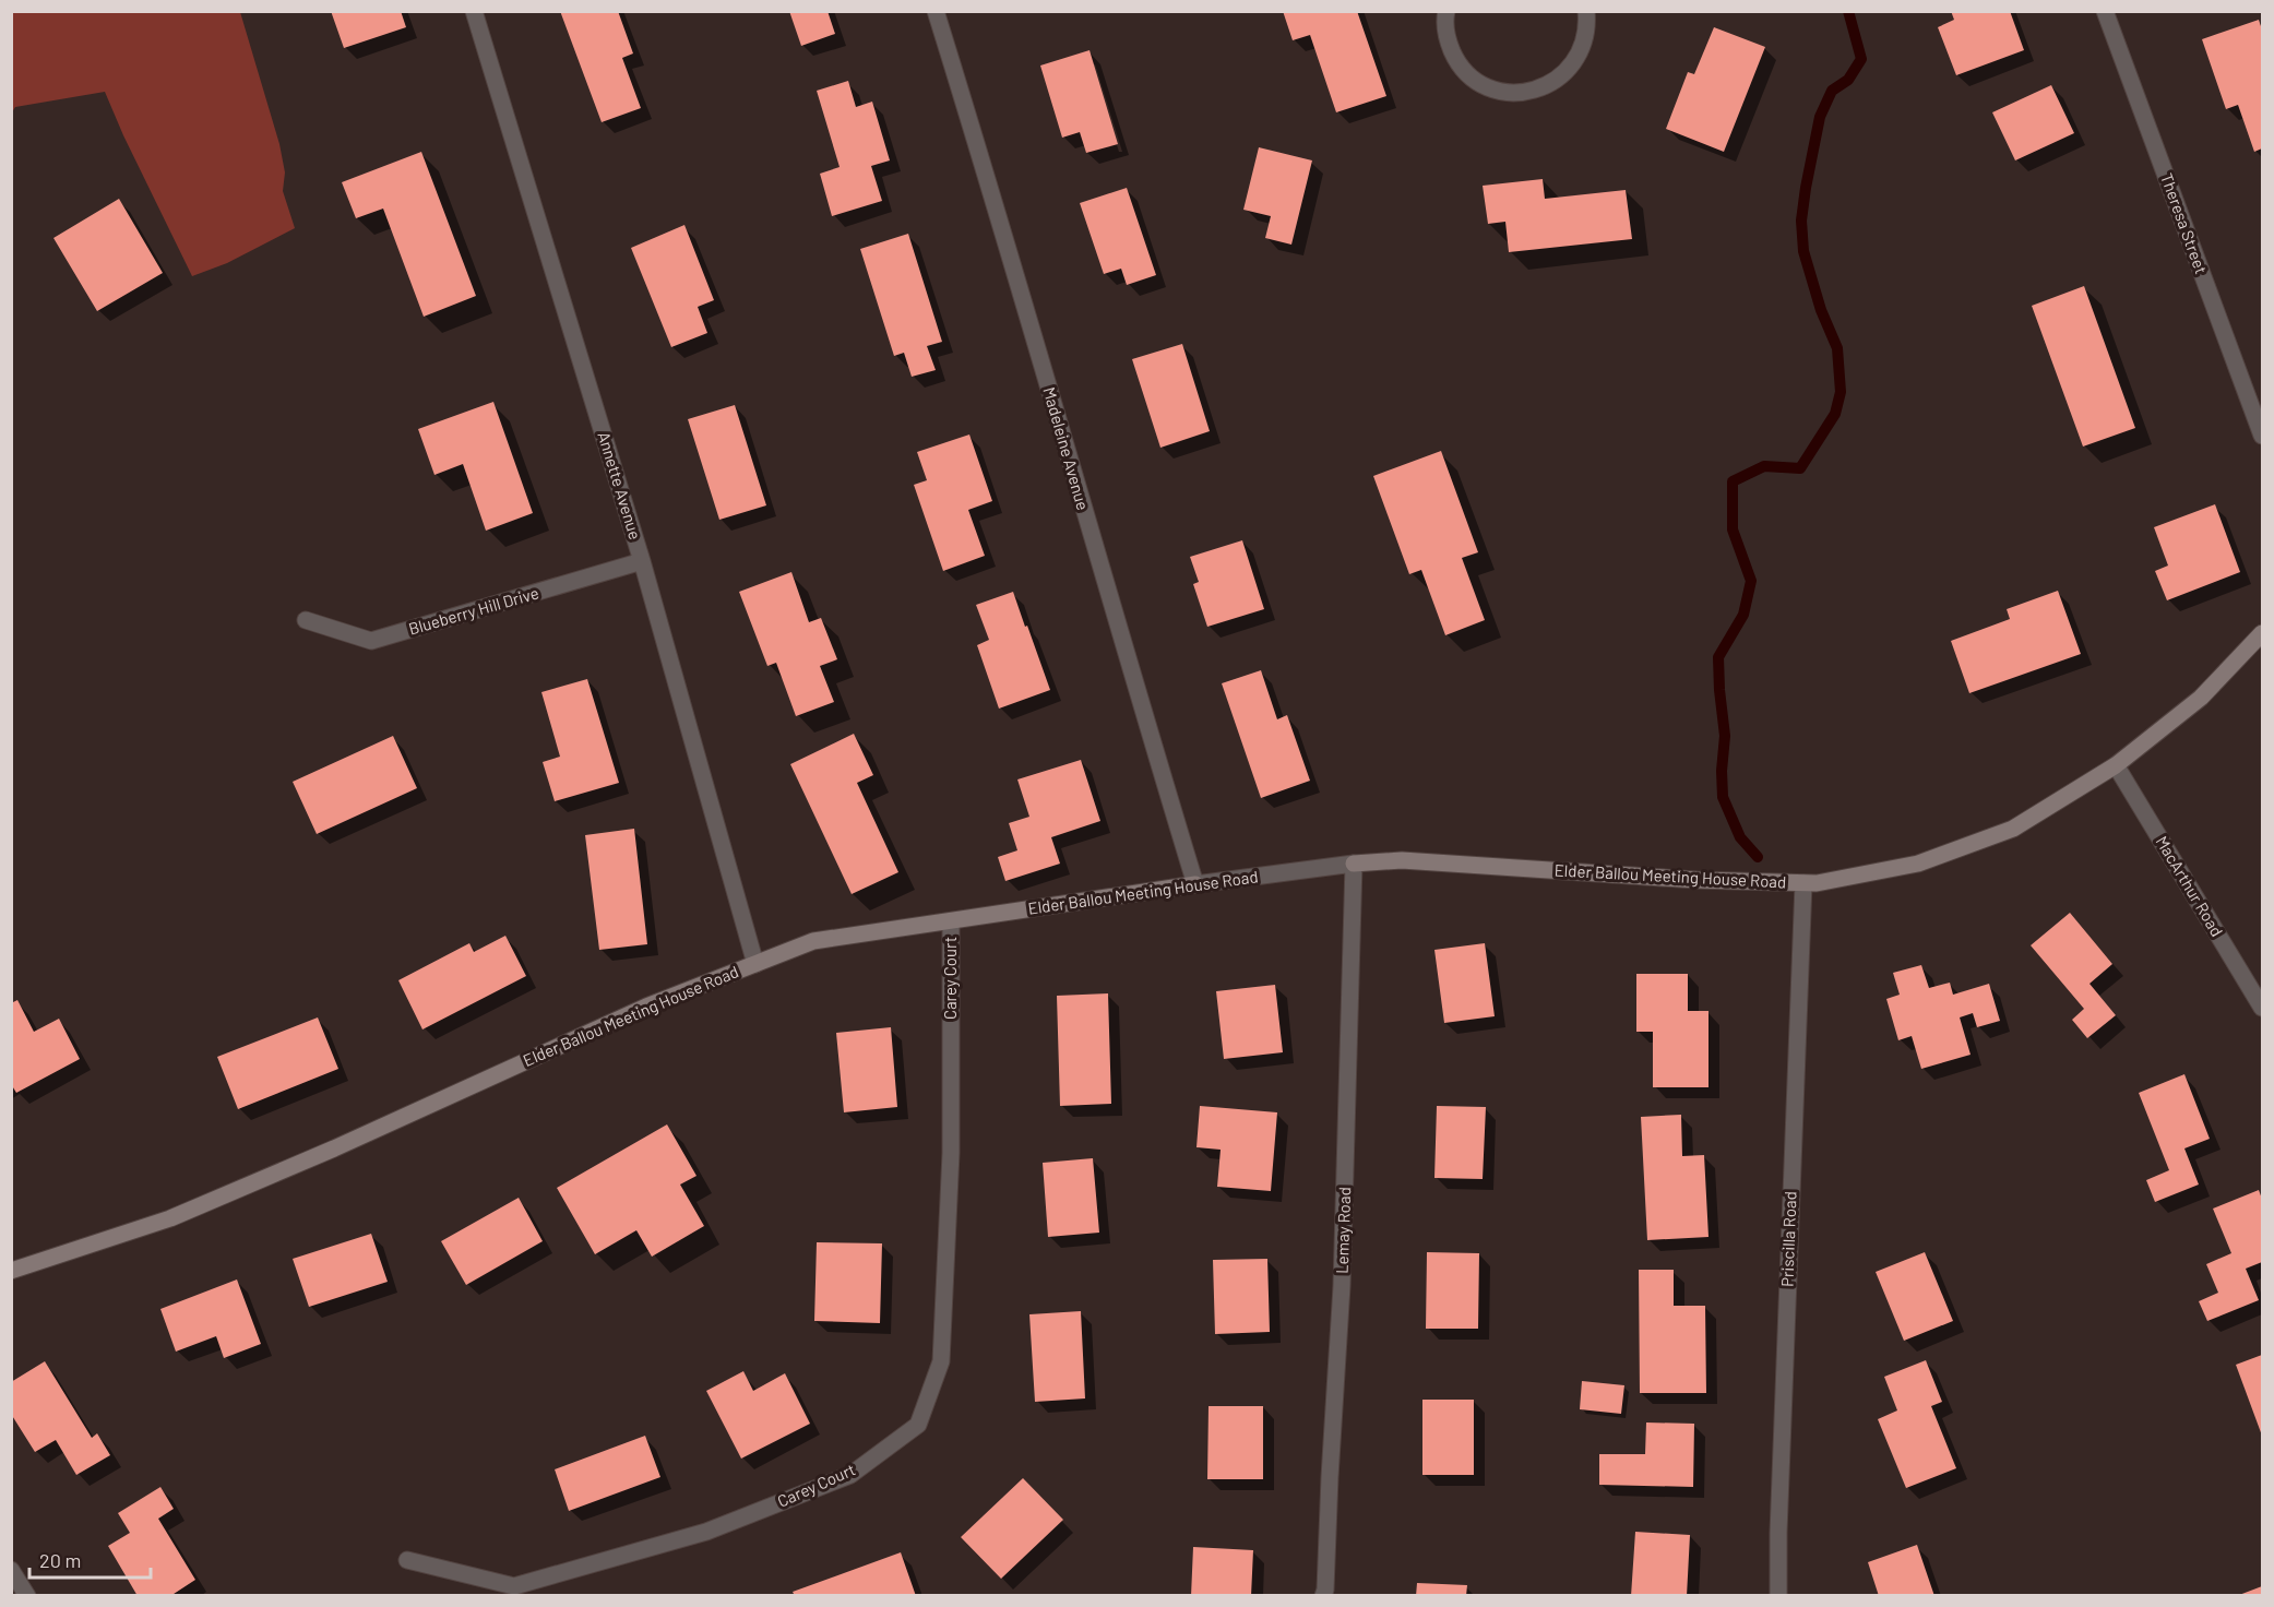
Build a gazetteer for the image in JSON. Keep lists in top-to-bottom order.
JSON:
{
  "streets": {
    "street": [
      "Theresa Street",
      "Madeleine Avenue",
      "Annette Avenue",
      "Blueberry Hill Drive",
      "Elder Ballou Meeting House Road",
      "MacArthur Road",
      "Carey Court",
      "Lemay Road",
      "Priscilla Road"
    ]
  },
  "crossings": [
    ["Madeleine Avenue", "Elder Ballou Meeting House Road"],
    ["Annette Avenue", "Blueberry Hill Drive"],
    ["Annette Avenue", "Elder Ballou Meeting House Road"],
    ["Elder Ballou Meeting House Road", "MacArthur Road"],
    ["Elder Ballou Meeting House Road", "Carey Court"],
    ["Elder Ballou Meeting House Road", "Lemay Road"],
    ["Elder Ballou Meeting House Road", "Priscilla Road"]
  ],
  "scale_bar": "20 m"
}
